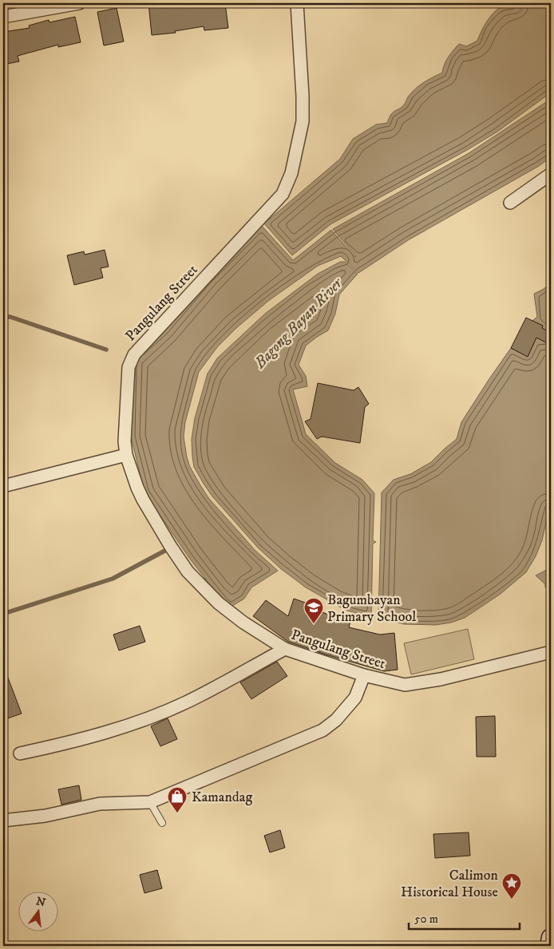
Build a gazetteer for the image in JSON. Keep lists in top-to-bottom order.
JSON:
{
  "streets": {
    "street": ["Pangulang Street"]
  },
  "water": ["Bagong Bayan River"],
  "places": {
    "school or university": ["Bagumbayan Primary School"],
    "shop": ["Kamandag"],
    "place": ["Calimon Historical House"]
  },
  "scale_bar": "50 m",
  "north": "top"
}
